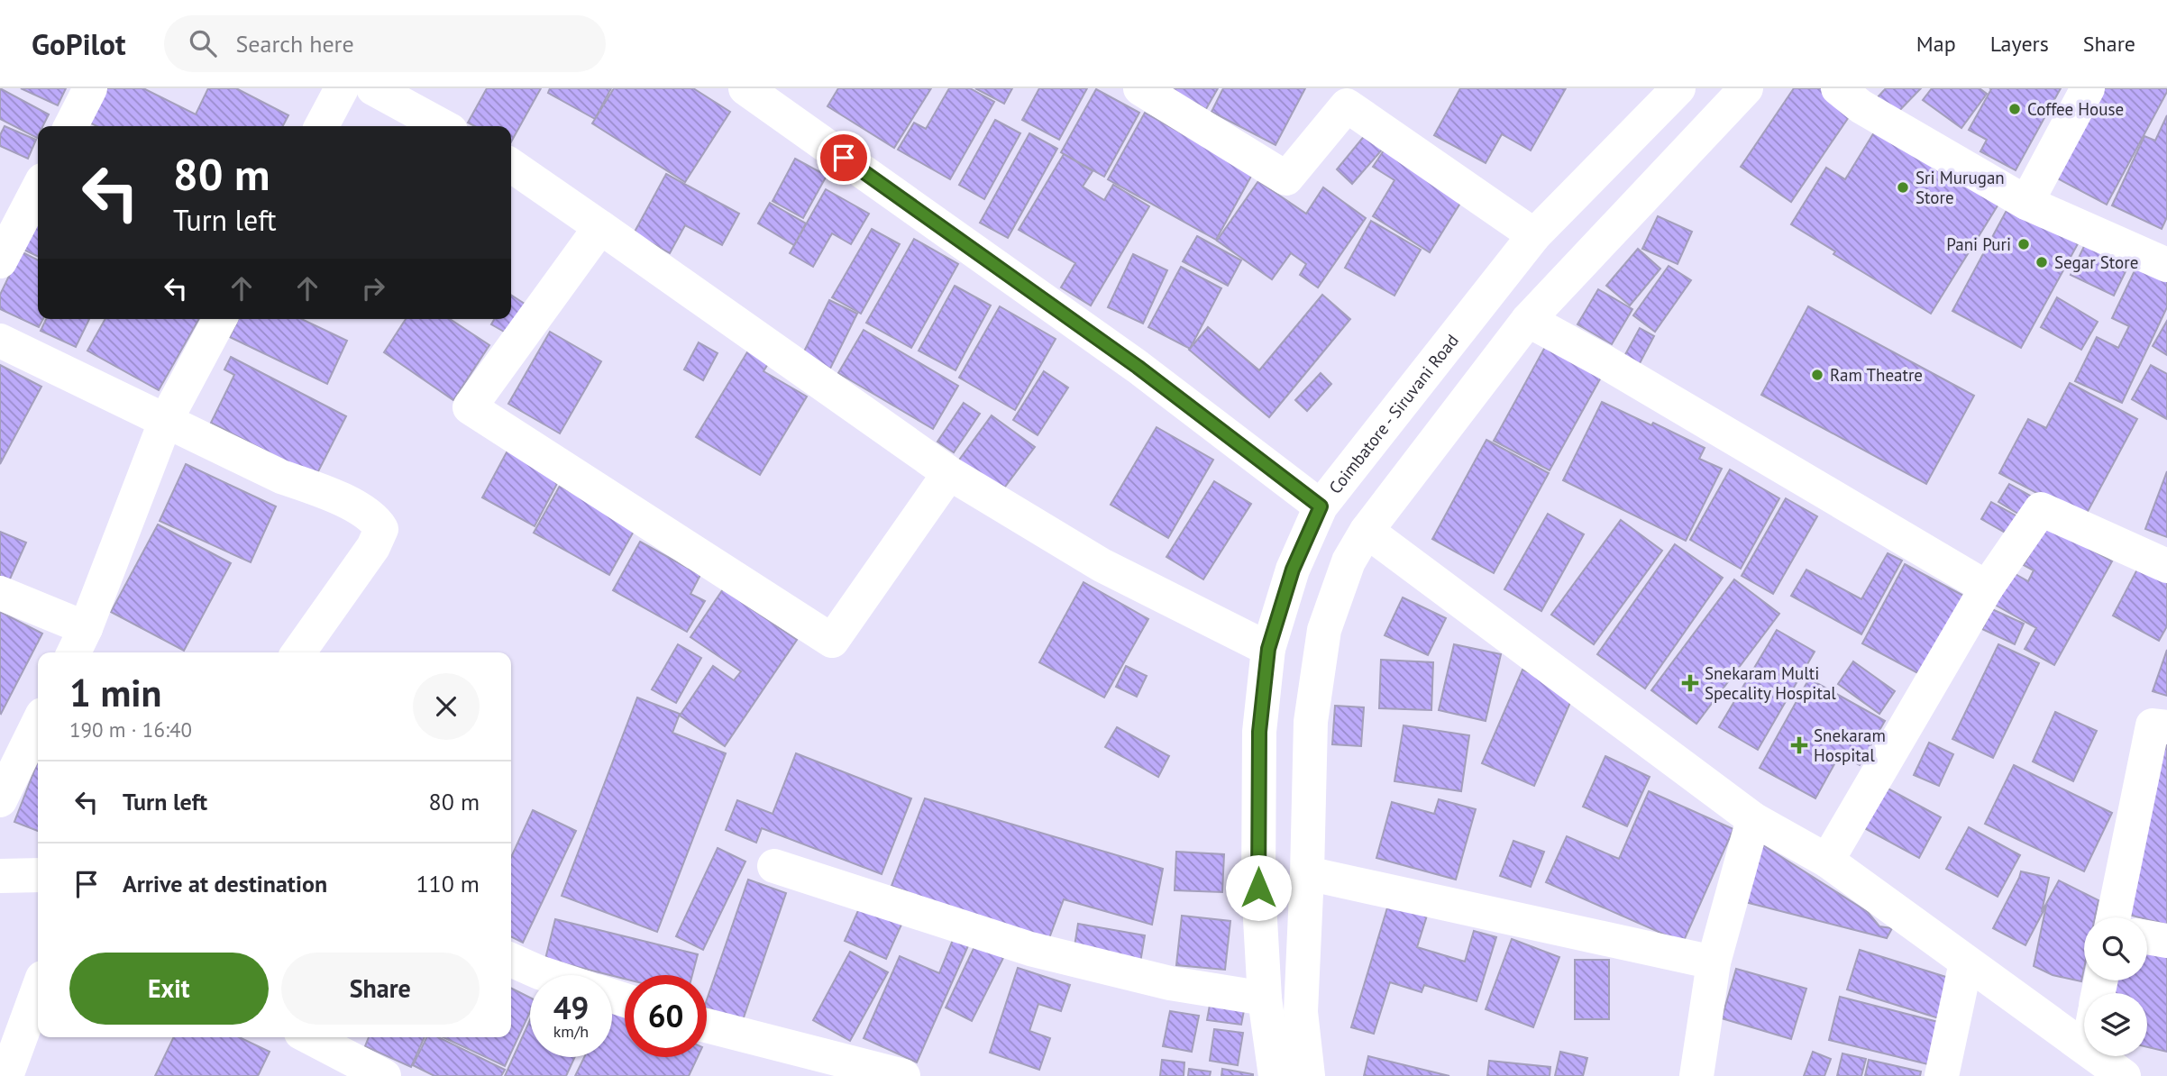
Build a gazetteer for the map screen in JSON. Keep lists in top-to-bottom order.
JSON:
{
  "streets": {
    "street": ["Coimbatore - Siruvani Road"]
  },
  "places": {
    "other": [
      "Coffee House",
      "Sri Murugan Store",
      "Pani Puri",
      "Segar Store",
      "Ram Theatre"
    ],
    "health": ["Snekaram Multi Specality Hospital", "Snekaram Hospital"]
  },
  "page": {
    "header": "GoPilot",
    "search": "Search here",
    "nav": ["Map", "Layers", "Share"],
    "turn": ["80 m", "Turn left"],
    "heading": ["1 min", "190 m · 16:40"],
    "list": [
      {
        "name": "Turn left",
        "value": "80 m"
      },
      {
        "name": "Arrive at destination",
        "value": "110 m"
      }
    ],
    "buttons": ["Exit", "Share"],
    "speed": "49 km/h",
    "limit": "60"
  }
}
